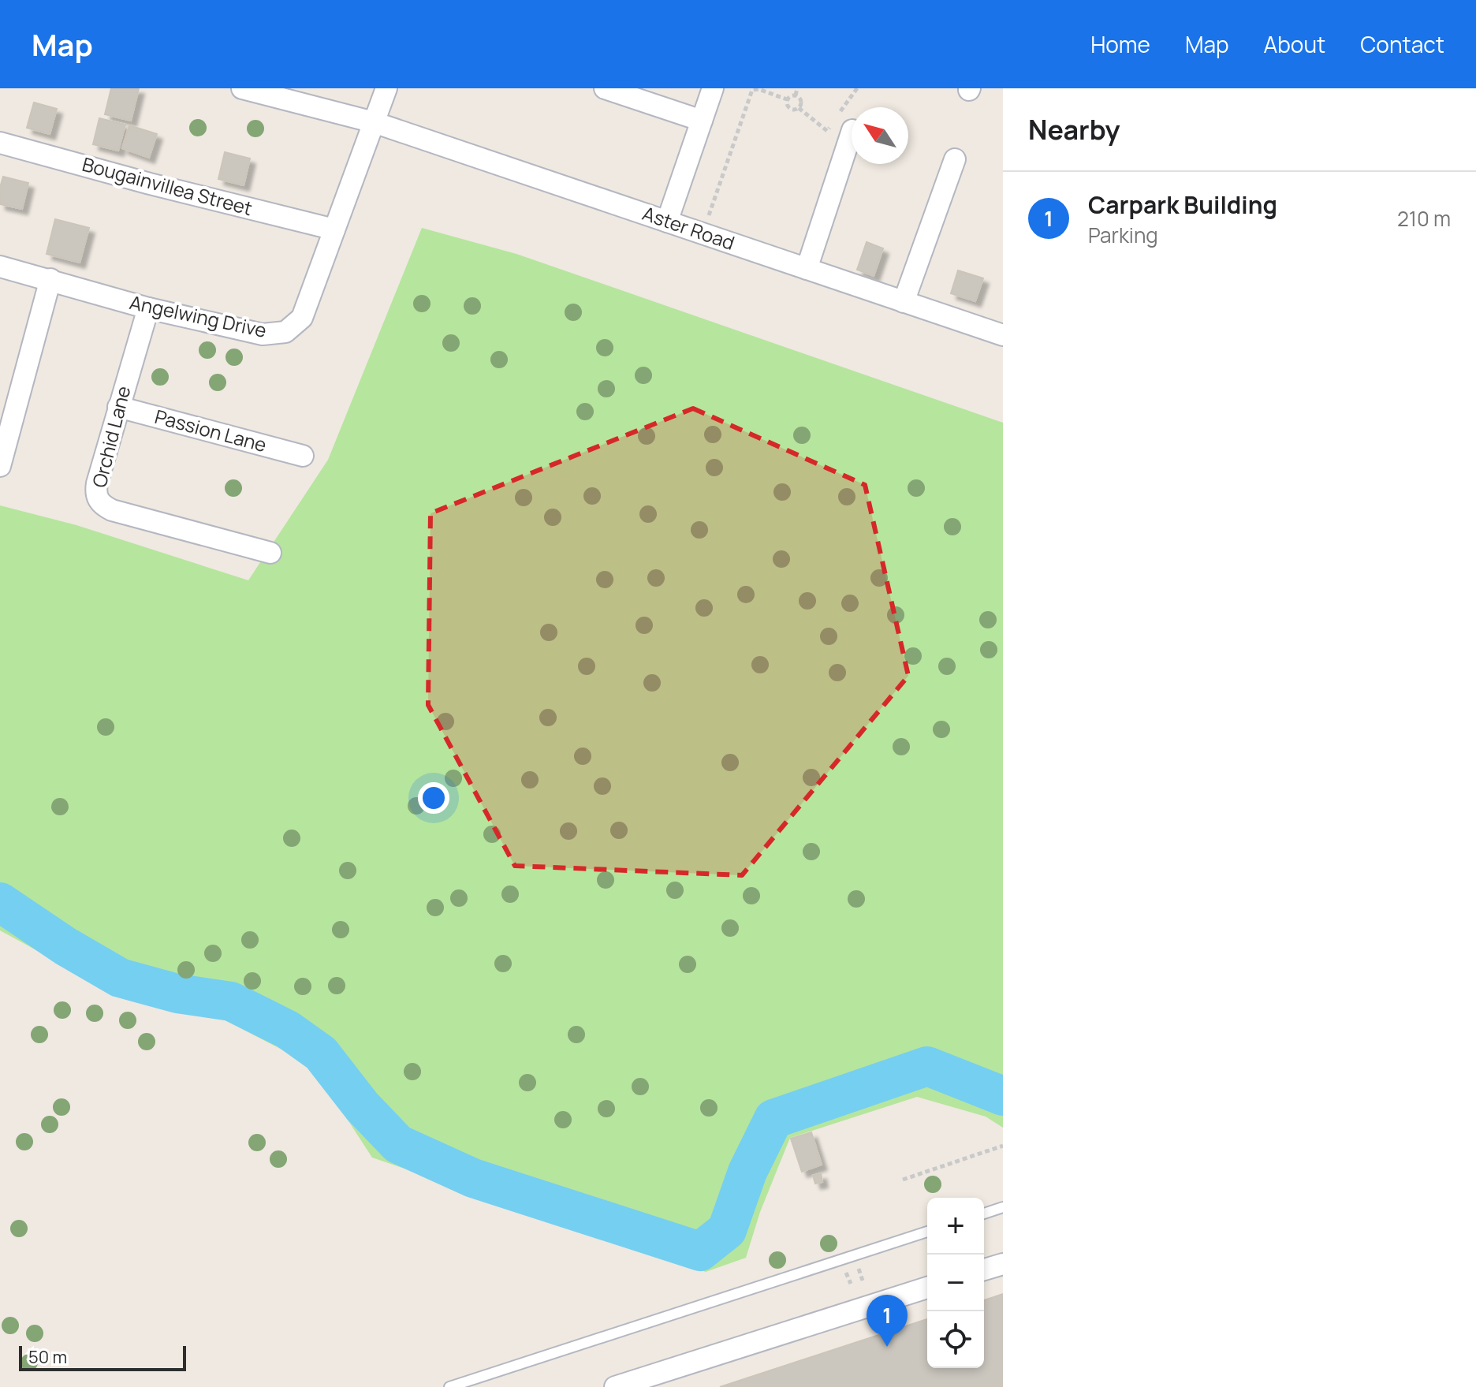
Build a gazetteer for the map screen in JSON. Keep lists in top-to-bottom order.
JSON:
{
  "streets": {
    "street": [
      "Bougainvillea Street",
      "Aster Road",
      "Angelwing Drive",
      "Passion Lane",
      "Orchid Lane"
    ]
  },
  "crossings": [
    ["Bougainvillea Street", "Angelwing Drive"],
    ["Aster Road", "Angelwing Drive"],
    ["Angelwing Drive", "Orchid Lane"],
    ["Passion Lane", "Orchid Lane"]
  ],
  "scale_bar": "50 m",
  "north": "top left",
  "page": {
    "header": "Map",
    "nav": [
      "Home",
      "Map",
      "About",
      "Contact"
    ],
    "heading": "Nearby",
    "list": [
      {
        "mark": "1",
        "name": "Carpark Building",
        "note": "Parking",
        "value": "210 m"
      }
    ],
    "map_buttons": ["+", "−"],
    "pins": "1",
    "scale": "50 m"
  }
}
